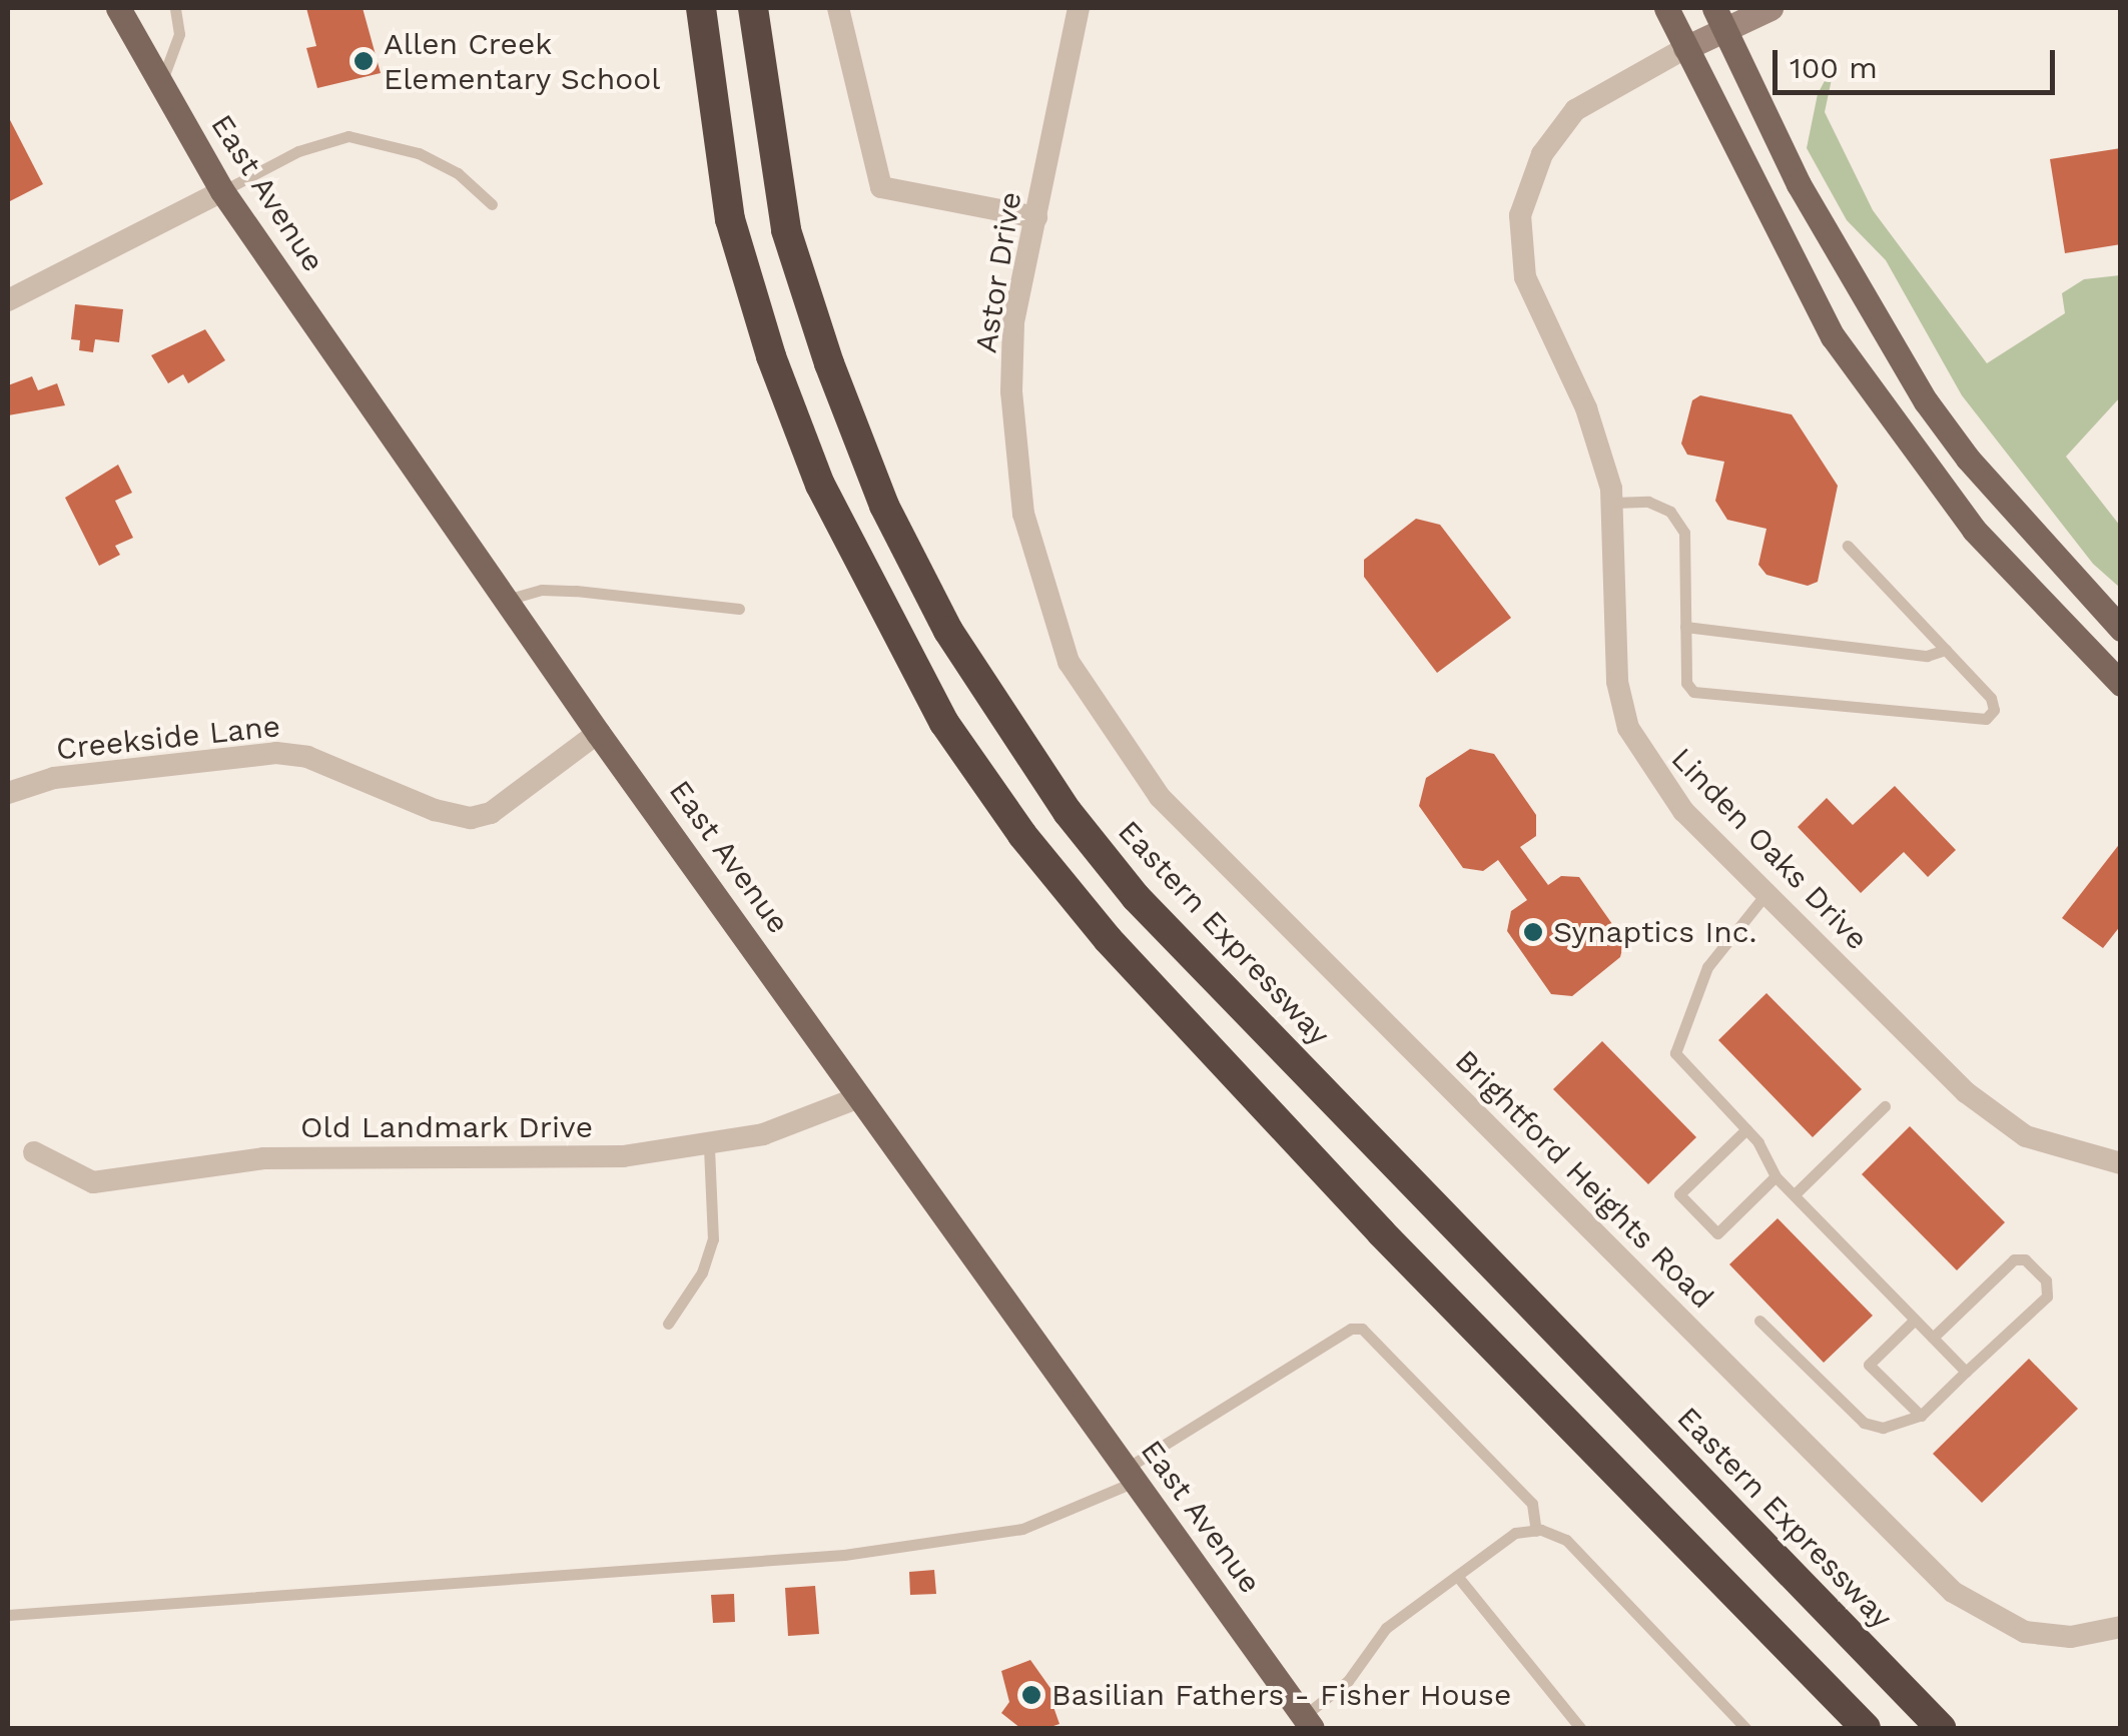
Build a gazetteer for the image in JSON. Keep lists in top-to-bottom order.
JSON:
{
  "streets": {
    "highway": ["Eastern Expressway"],
    "main road": ["East Avenue"],
    "street": [
      "Astor Drive",
      "Creekside Lane",
      "Linden Oaks Drive",
      "Old Landmark Drive",
      "Brightford Heights Road"
    ]
  },
  "crossings": [
    ["East Avenue", "Creekside Lane"],
    ["East Avenue", "Old Landmark Drive"],
    ["Astor Drive", "Brightford Heights Road"]
  ],
  "places": ["Allen Creek Elementary School", "Synaptics Inc.", "Basilian Fathers - Fisher House"],
  "scale_bar": "100 m"
}
